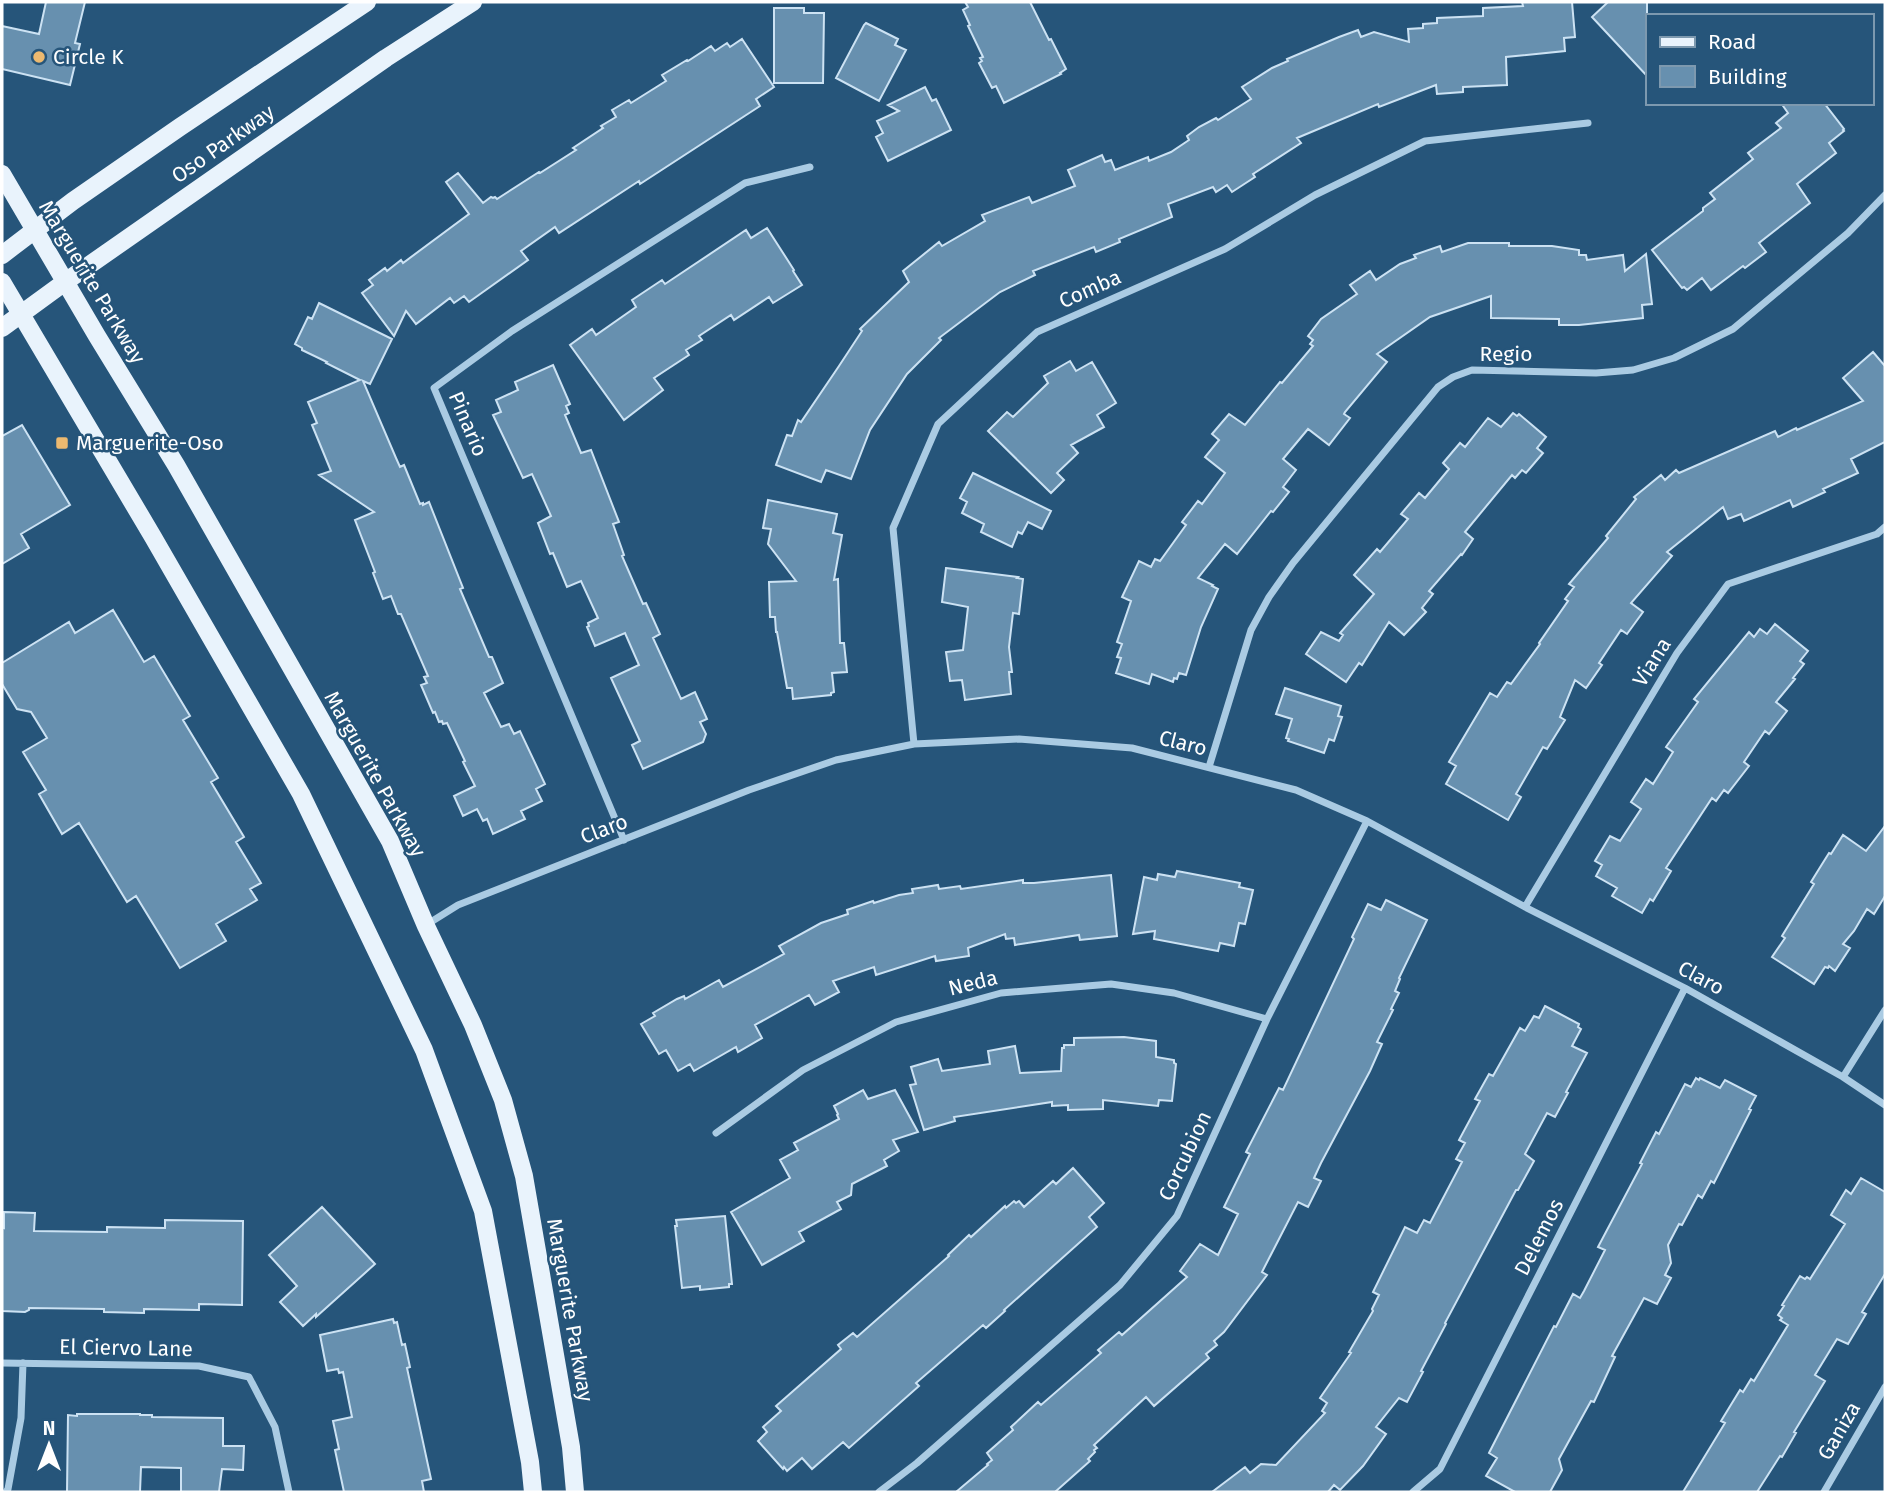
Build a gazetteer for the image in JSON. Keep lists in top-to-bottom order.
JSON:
{
  "streets": {
    "main road": ["Oso Parkway", "Marguerite Parkway"],
    "street": [
      "Comba",
      "Regio",
      "Pinario",
      "Viana",
      "Claro",
      "Neda",
      "Corcubion",
      "Delemos",
      "El Ciervo Lane",
      "Ganiza"
    ]
  },
  "crossings": [
    ["Oso Parkway", "Marguerite Parkway"],
    ["Marguerite Parkway", "Claro"],
    ["Comba", "Claro"],
    ["Regio", "Claro"],
    ["Pinario", "Claro"],
    ["Viana", "Claro"],
    ["Claro", "Corcubion"],
    ["Claro", "Delemos"],
    ["Neda", "Corcubion"]
  ],
  "places": {
    "other": ["Circle K"],
    "transit": ["Marguerite-Oso"]
  },
  "legend": ["Road", "Building"],
  "north": "top"
}
